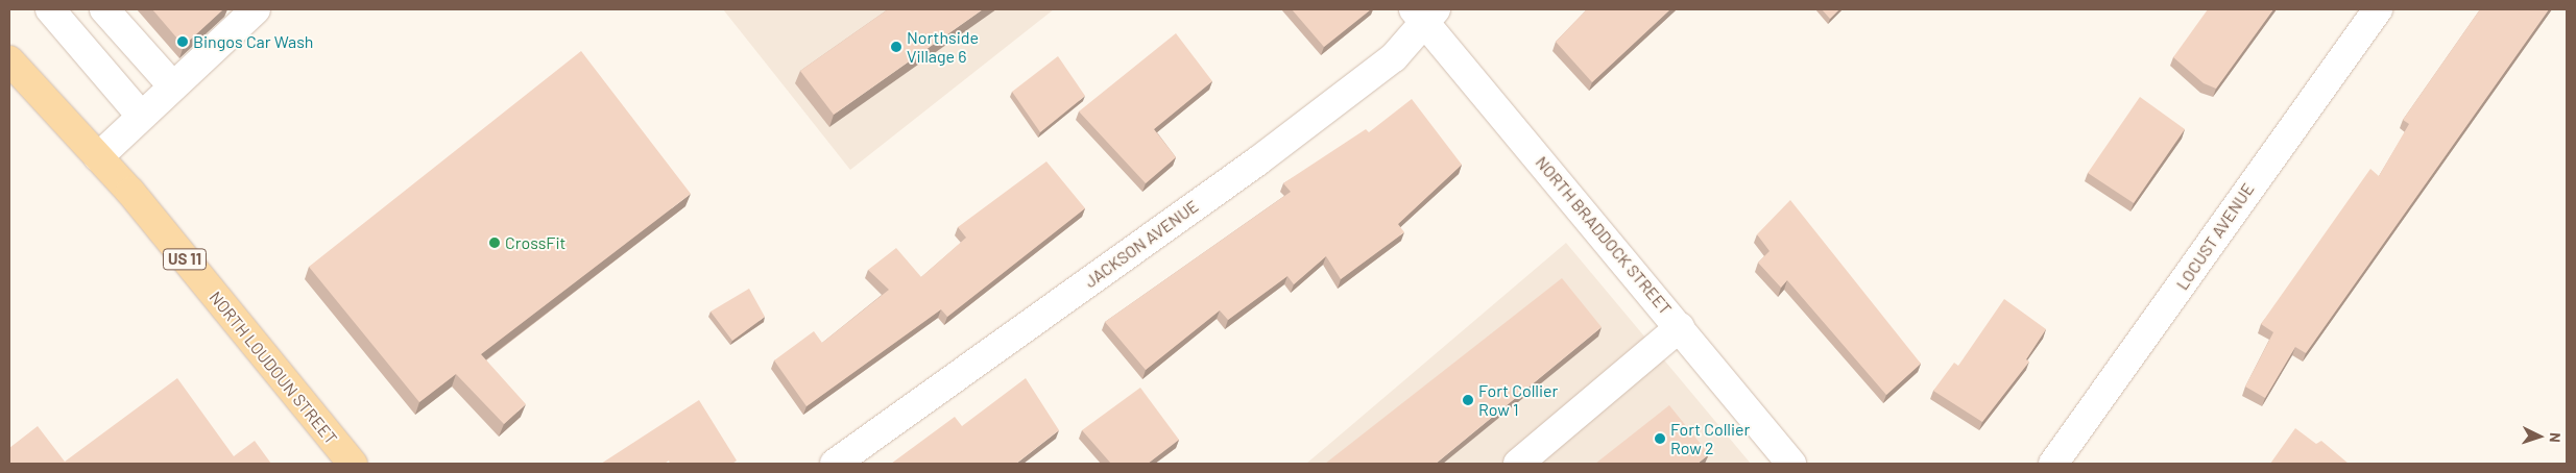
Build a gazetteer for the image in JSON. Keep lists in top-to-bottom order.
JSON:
{
  "streets": {
    "main road": ["US 11", "NORTH LOUDOUN STREET"],
    "street": ["NORTH BRADDOCK STREET", "LOCUST AVENUE", "JACKSON AVENUE"]
  },
  "crossings": [
    ["NORTH BRADDOCK STREET", "JACKSON AVENUE"]
  ],
  "places": [
    "Bingos Car Wash",
    "Northside Village 6",
    "CrossFit",
    "Fort Collier Row 1",
    "Fort Collier Row 2"
  ],
  "north": "right"
}
